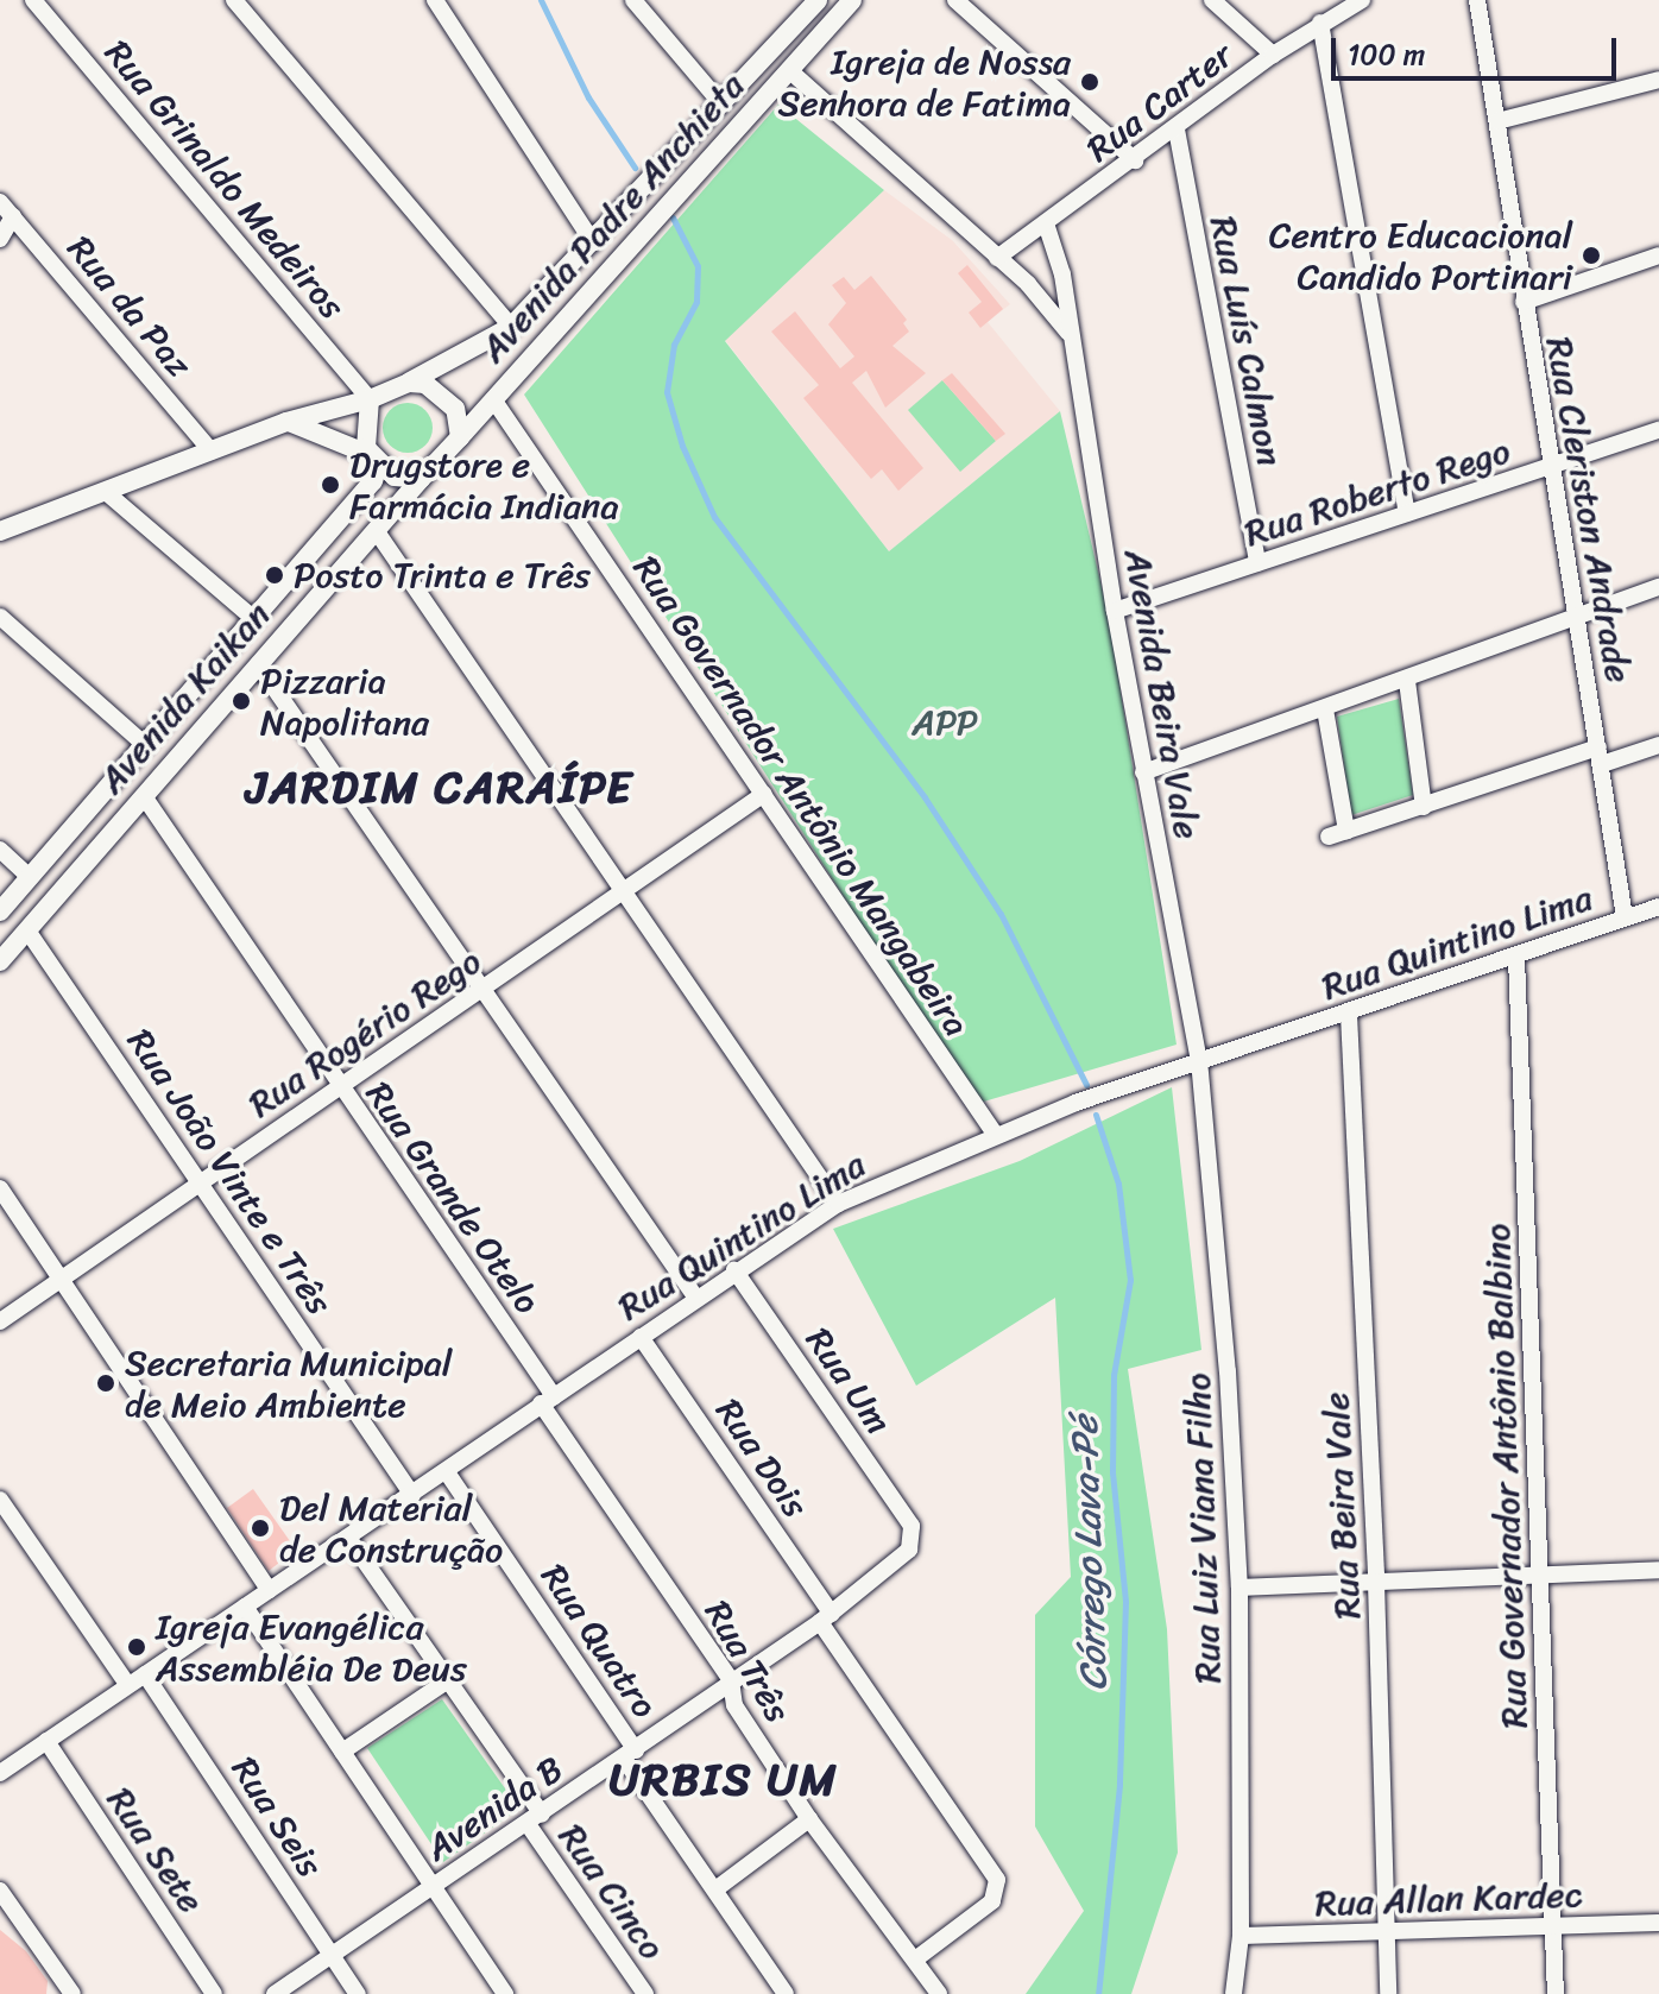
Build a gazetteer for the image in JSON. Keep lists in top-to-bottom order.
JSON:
{
  "streets": {
    "street": [
      "Rua Carter",
      "Rua Grinaldo Medeiros",
      "Avenida Padre Anchieta",
      "Rua da Paz",
      "Rua Luís Calmon",
      "Rua Roberto Rego",
      "Rua Cleriston Andrade",
      "Avenida Beira Vale",
      "Avenida Kaikan",
      "Rua Governador Antônio Mangabeira",
      "Rua Quintino Lima",
      "Rua Rogério Rego",
      "Rua João Vinte e Três",
      "Rua Grande Otelo",
      "Rua Um",
      "Rua Dois",
      "Rua Governador Antônio Balbino",
      "Rua Beira Vale",
      "Rua Luiz Viana Filho",
      "Rua Quatro",
      "Rua Três",
      "Avenida B",
      "Rua Seis",
      "Rua Sete",
      "Rua Cinco",
      "Rua Allan Kardec"
    ]
  },
  "crossings": [
    ["Rua Carter", "Rua Luís Calmon"],
    ["Rua Carter", "Avenida Beira Vale"],
    ["Rua Grinaldo Medeiros", "Avenida Padre Anchieta"],
    ["Rua Grinaldo Medeiros", "Avenida Kaikan"],
    ["Avenida Padre Anchieta", "Rua da Paz"],
    ["Avenida Padre Anchieta", "Avenida Kaikan"],
    ["Avenida Padre Anchieta", "Rua Governador Antônio Mangabeira"],
    ["Rua Luís Calmon", "Rua Roberto Rego"],
    ["Rua Roberto Rego", "Rua Cleriston Andrade"],
    ["Rua Roberto Rego", "Avenida Beira Vale"],
    ["Rua Cleriston Andrade", "Rua Quintino Lima"],
    ["Avenida Beira Vale", "Rua Quintino Lima"],
    ["Avenida Beira Vale", "Rua Luiz Viana Filho"],
    ["Avenida Kaikan", "Rua João Vinte e Três"],
    ["Avenida Kaikan", "Rua Grande Otelo"],
    ["Rua Governador Antônio Mangabeira", "Rua Quintino Lima"],
    ["Rua Governador Antônio Mangabeira", "Rua Rogério Rego"],
    ["Rua Quintino Lima", "Rua João Vinte e Três"],
    ["Rua Quintino Lima", "Rua Grande Otelo"],
    ["Rua Quintino Lima", "Rua Um"],
    ["Rua Quintino Lima", "Rua Dois"],
    ["Rua Quintino Lima", "Rua Governador Antônio Balbino"],
    ["Rua Quintino Lima", "Rua Beira Vale"],
    ["Rua Quintino Lima", "Rua Luiz Viana Filho"],
    ["Rua Quintino Lima", "Rua Quatro"],
    ["Rua Quintino Lima", "Rua Três"],
    ["Rua Quintino Lima", "Rua Seis"],
    ["Rua Quintino Lima", "Rua Sete"],
    ["Rua Quintino Lima", "Rua Cinco"],
    ["Rua Rogério Rego", "Rua João Vinte e Três"],
    ["Rua Rogério Rego", "Rua Grande Otelo"],
    ["Rua Grande Otelo", "Rua Três"],
    ["Rua Um", "Avenida B"],
    ["Rua Dois", "Rua Três"],
    ["Rua Dois", "Avenida B"],
    ["Rua Governador Antônio Balbino", "Rua Allan Kardec"],
    ["Rua Beira Vale", "Rua Allan Kardec"],
    ["Rua Luiz Viana Filho", "Rua Allan Kardec"],
    ["Rua Quatro", "Avenida B"],
    ["Rua Três", "Avenida B"],
    ["Avenida B", "Rua Seis"],
    ["Avenida B", "Rua Cinco"]
  ],
  "districts": ["JARDIM CARAÍPE", "URBIS UM"],
  "water": ["Córrego Lava-Pé"],
  "parks": ["APP"],
  "places": [
    "Igreja de Nossa Senhora de Fatima",
    "Centro Educacional Candido Portinari",
    "Drugstore e Farmácia Indiana",
    "Posto Trinta e Três",
    "Pizzaria Napolitana",
    "Secretaria Municipal de Meio Ambiente",
    "Del Material de Construção",
    "Igreja Evangélica Assembléia De Deus"
  ],
  "scale_bar": "100 m"
}
